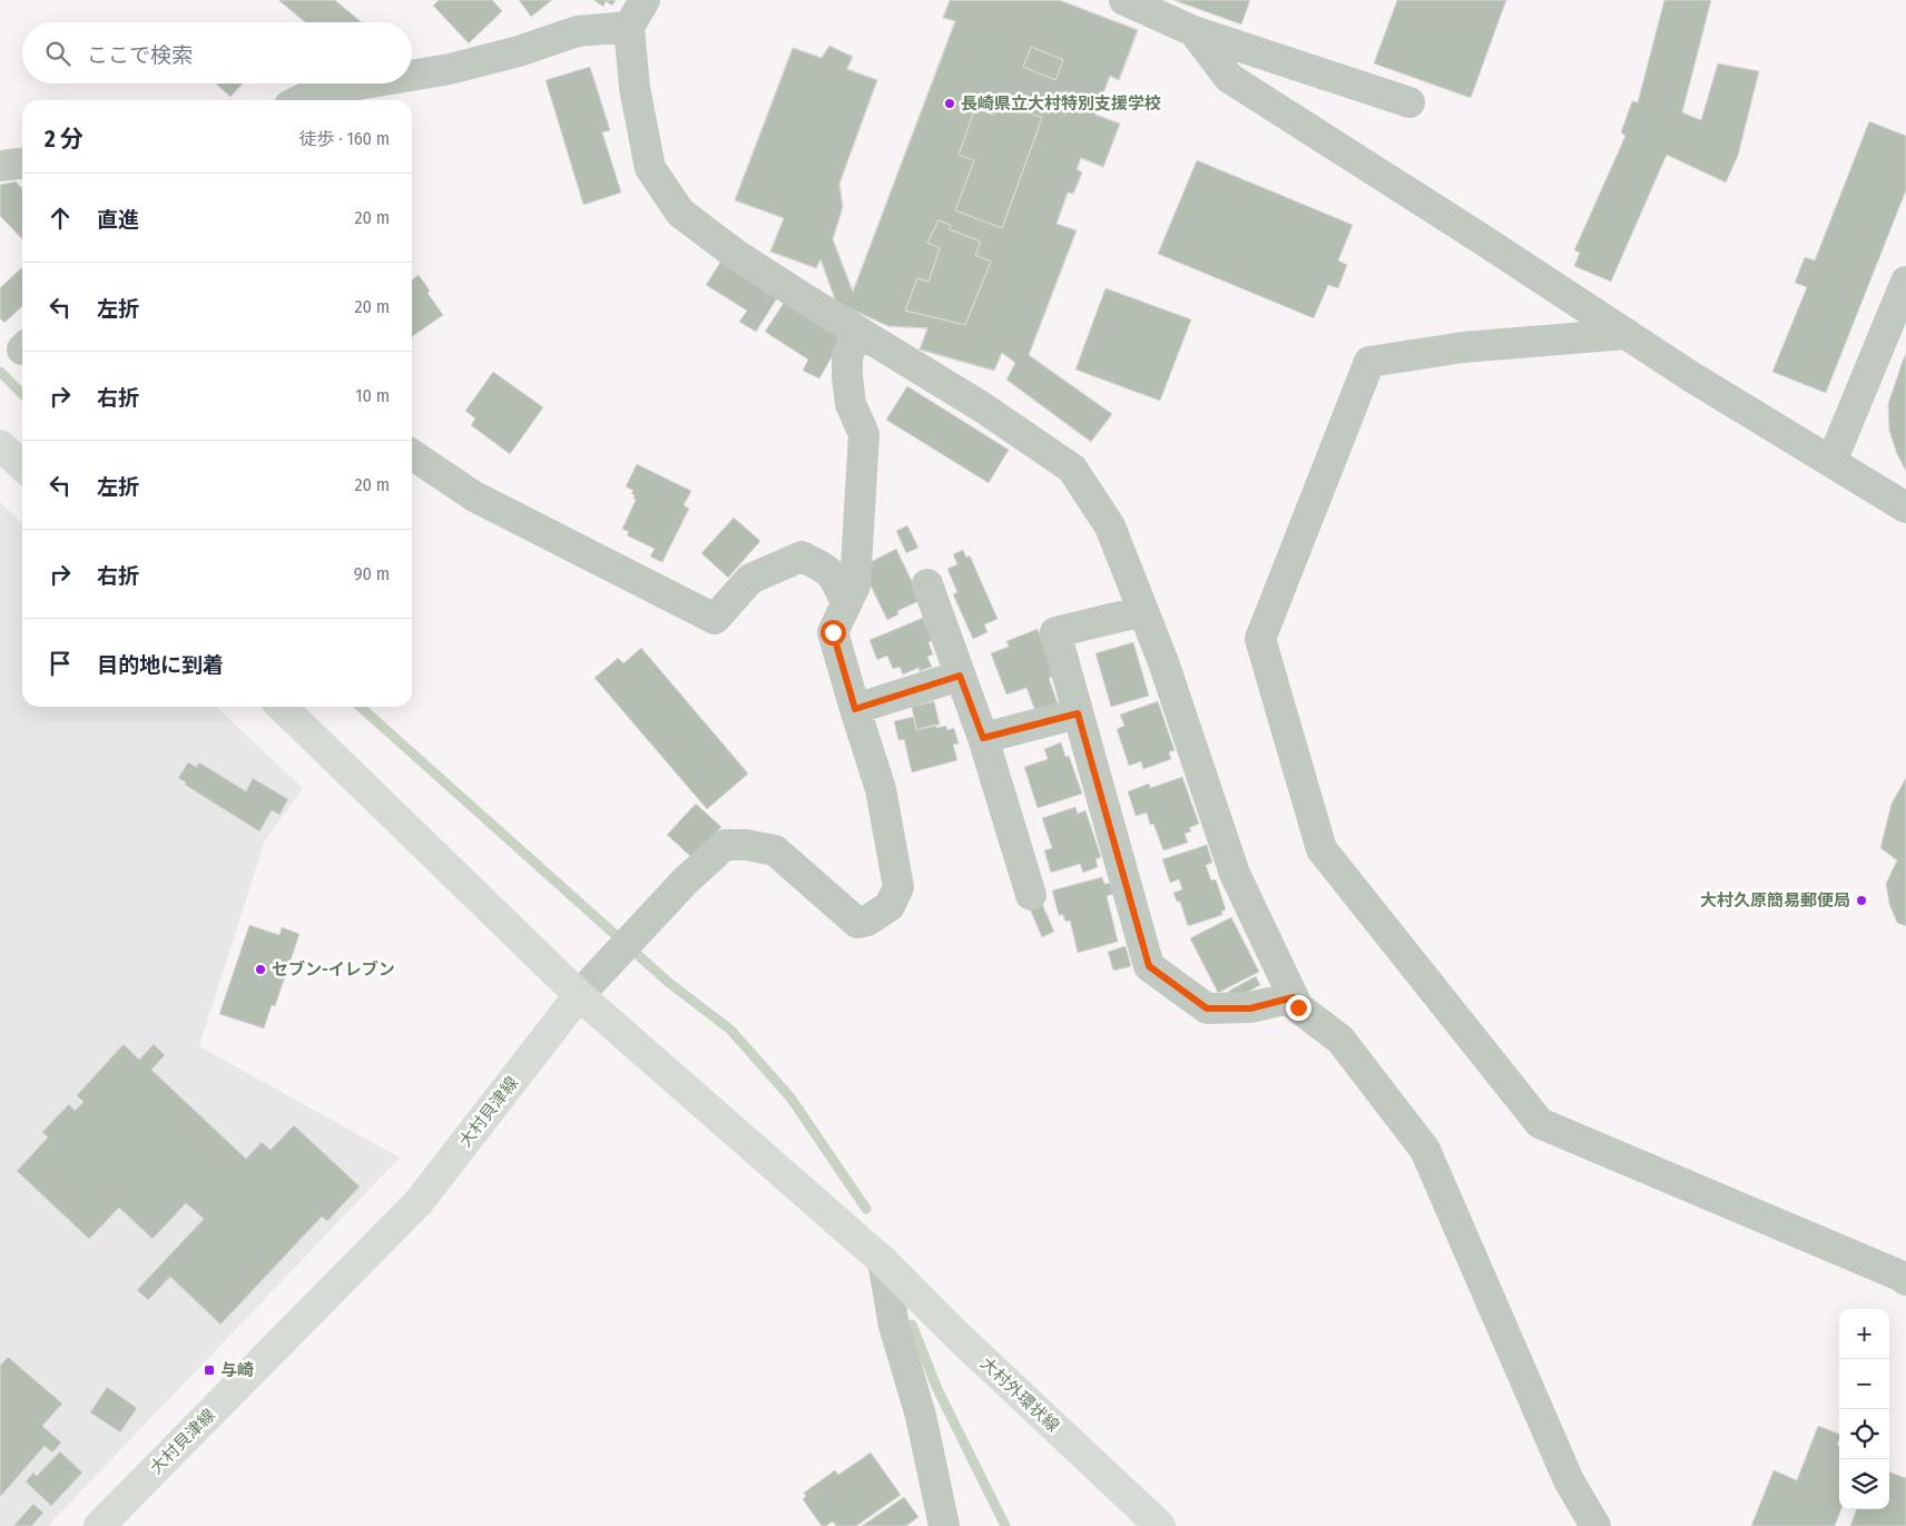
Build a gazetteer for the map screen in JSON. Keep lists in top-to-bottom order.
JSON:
{
  "streets": {
    "main road": ["大村貝津線", "大村外環状線"]
  },
  "crossings": [
    ["大村貝津線", "大村外環状線"]
  ],
  "places": {
    "other": ["長崎県立大村特別支援学校", "大村久原簡易郵便局", "セブン-イレブン"],
    "transit": ["与崎"]
  },
  "page": {
    "search": "ここで検索",
    "heading": ["2 分", "徒歩 · 160 m"],
    "list": [
      ["直進", "20 m"],
      ["左折", "20 m"],
      ["右折", "10 m"],
      ["左折", "20 m"],
      ["右折", "90 m"],
      "目的地に到着"
    ],
    "map_buttons": ["+", "−"]
  }
}
